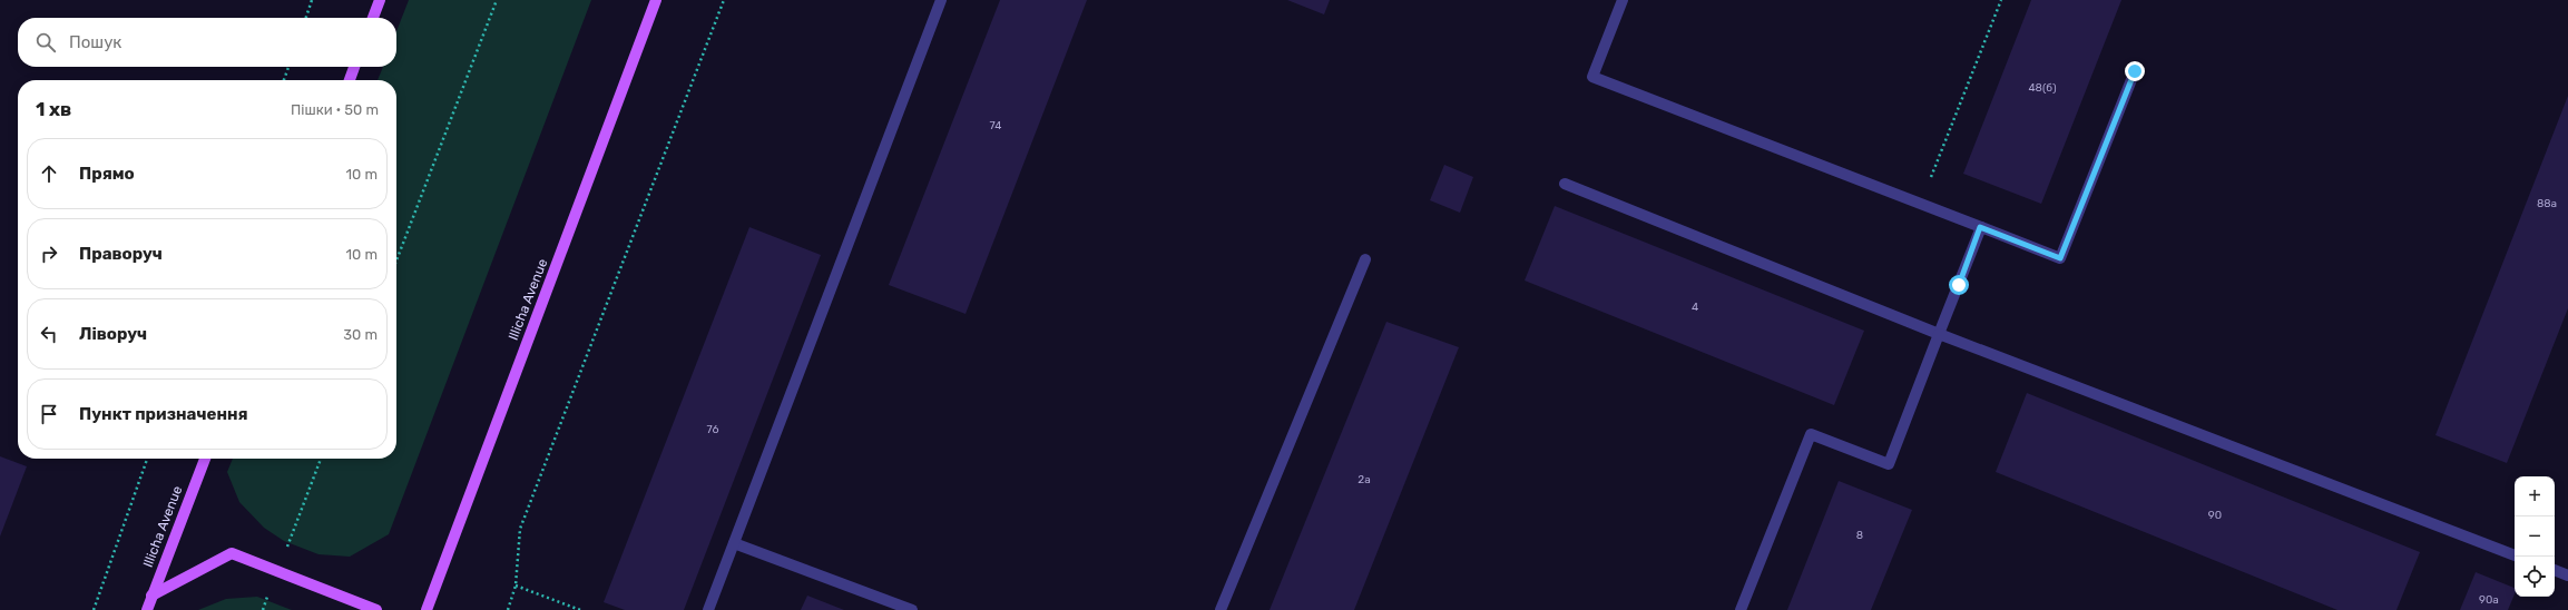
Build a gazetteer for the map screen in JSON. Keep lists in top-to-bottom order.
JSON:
{
  "streets": {
    "main road": ["Illicha Avenue"]
  },
  "house_numbers": [
    "48(б)",
    "74",
    "88а",
    "4",
    "76",
    "2а",
    "90",
    "8",
    "90а"
  ],
  "page": {
    "search": "Пошук",
    "heading": ["1 хв", "Пішки · 50 m"],
    "list": [
      ["Прямо", "10 m"],
      ["Праворуч", "10 m"],
      ["Ліворуч", "30 m"],
      "Пункт призначення"
    ],
    "map_buttons": ["+", "−"]
  }
}
